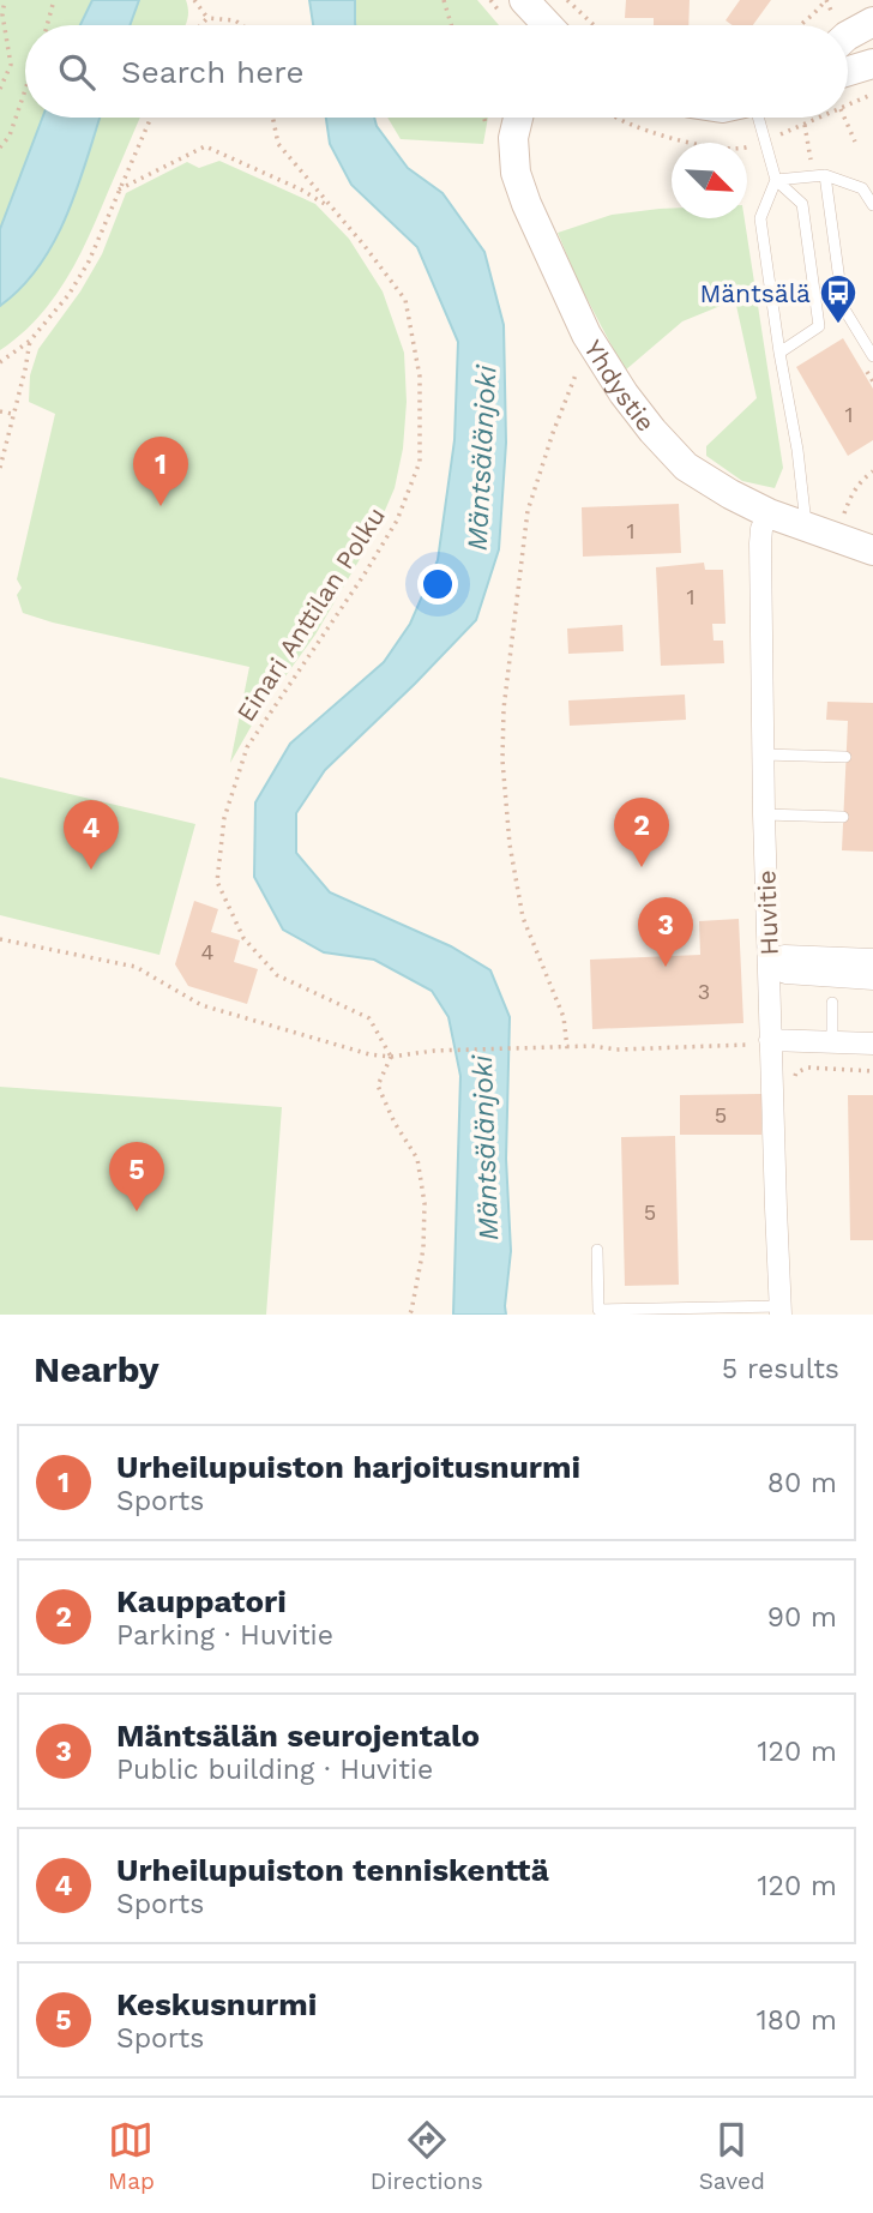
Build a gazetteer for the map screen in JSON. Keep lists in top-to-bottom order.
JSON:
{
  "streets": {
    "street": ["Yhdystie", "Huvitie"],
    "path": ["Einari Anttilan Polku"]
  },
  "crossings": [
    ["Yhdystie", "Huvitie"]
  ],
  "water": ["Mäntsälänjoki"],
  "places": {
    "bus stop": ["Mäntsälä"]
  },
  "house_numbers": [
    "1",
    "1",
    "1",
    "4",
    "3",
    "5",
    "5"
  ],
  "north": "bottom right",
  "page": {
    "search": "Search here",
    "pins": [
      "1",
      "2",
      "4",
      "3",
      "5"
    ],
    "heading": ["Nearby", "5 results"],
    "list": [
      {
        "mark": "1",
        "name": "Urheilupuiston harjoitusnurmi",
        "note": "Sports",
        "value": "80 m"
      },
      {
        "mark": "2",
        "name": "Kauppatori",
        "note": "Parking · Huvitie",
        "value": "90 m"
      },
      {
        "mark": "3",
        "name": "Mäntsälän seurojentalo",
        "note": "Public building · Huvitie",
        "value": "120 m"
      },
      {
        "mark": "4",
        "name": "Urheilupuiston tenniskenttä",
        "note": "Sports",
        "value": "120 m"
      },
      {
        "mark": "5",
        "name": "Keskusnurmi",
        "note": "Sports",
        "value": "180 m"
      }
    ],
    "nav": ["Map", "Directions", "Saved"]
  }
}
